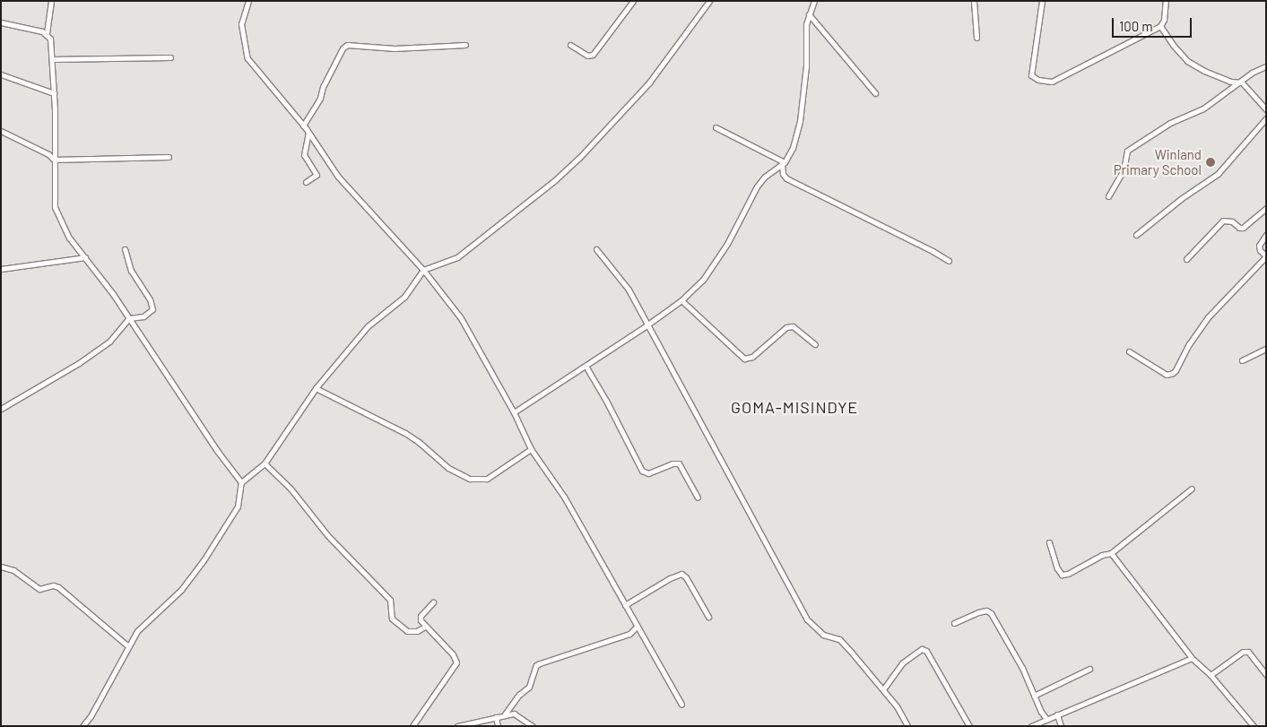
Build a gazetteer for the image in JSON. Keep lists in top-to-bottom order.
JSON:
{
  "districts": ["GOMA-MISINDYE"],
  "places": ["Winland Primary School"],
  "scale_bar": "100 m"
}
